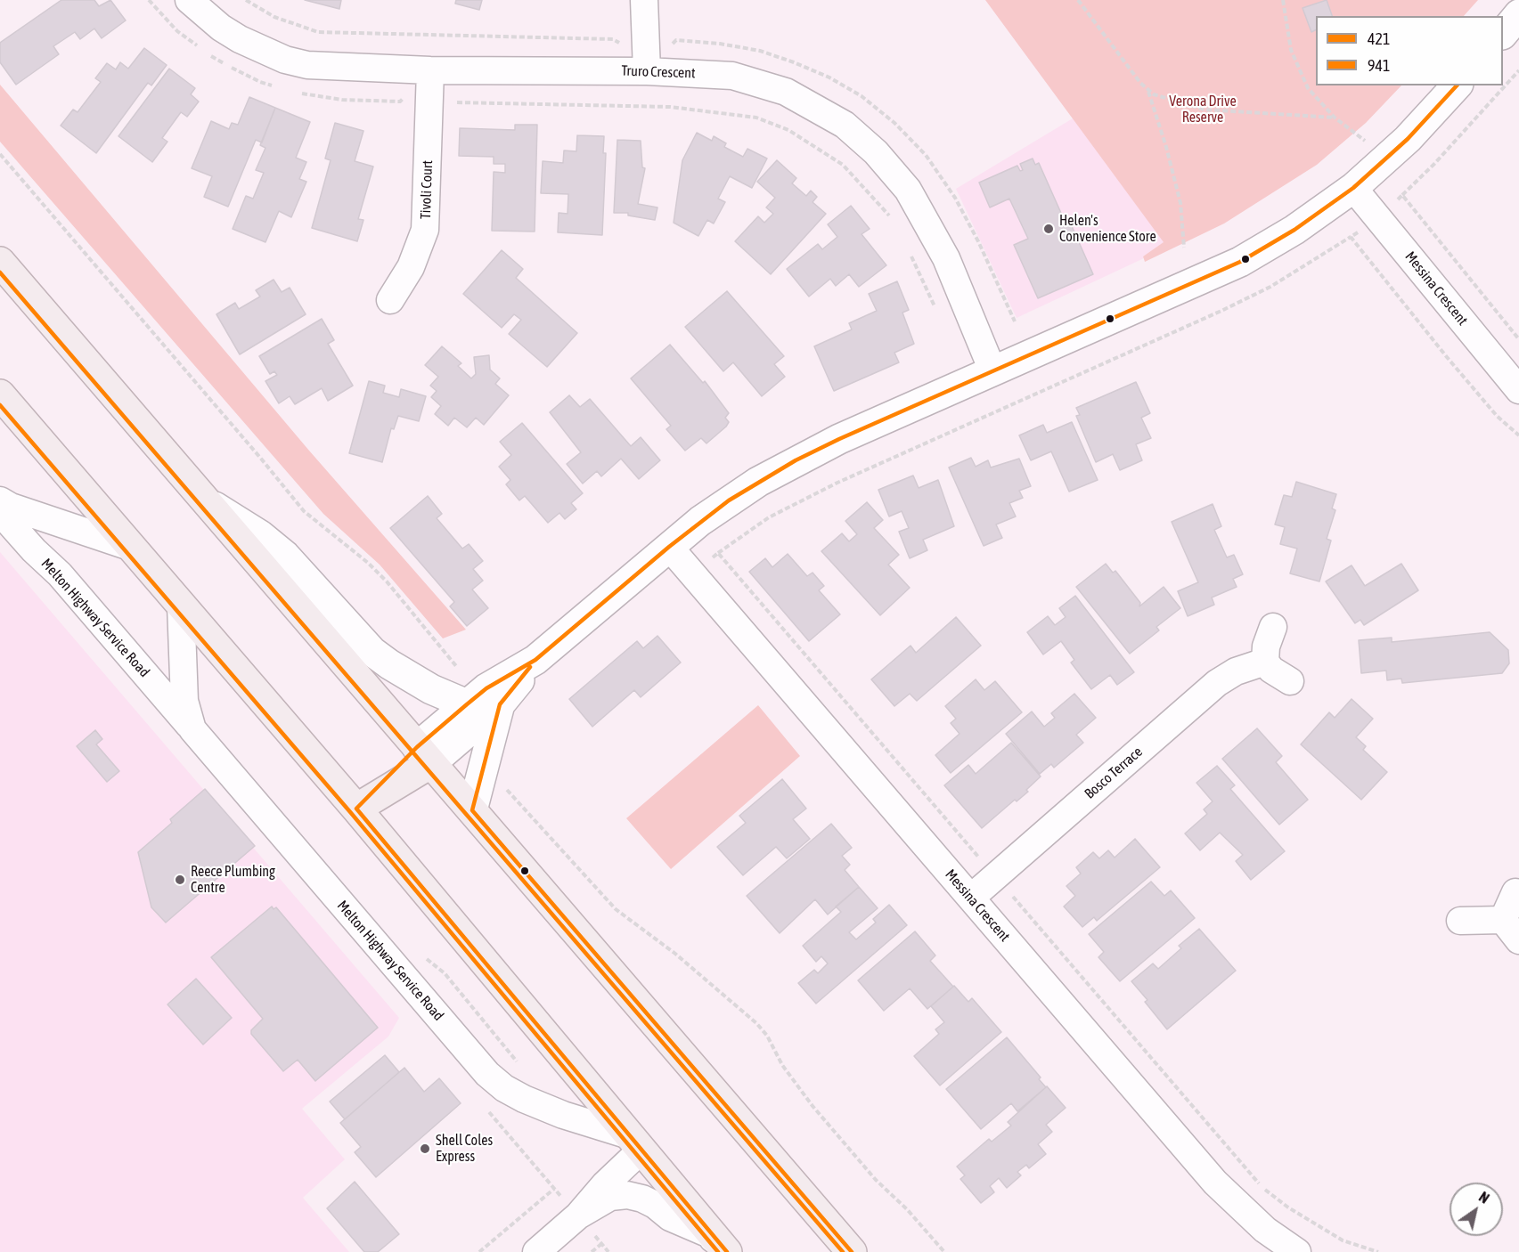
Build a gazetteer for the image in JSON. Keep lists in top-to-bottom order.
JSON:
{
  "streets": {
    "street": [
      "Truro Crescent",
      "Tivoli Court",
      "Messina Crescent",
      "Melton Highway Service Road",
      "Bosco Terrace"
    ]
  },
  "crossings": [
    ["Truro Crescent", "Tivoli Court"],
    ["Messina Crescent", "Bosco Terrace"]
  ],
  "parks": ["Verona Drive Reserve"],
  "places": ["Helen's Convenience Store", "Reece Plumbing Centre", "Shell Coles Express"],
  "lines": ["transit line 421", "transit line 941"],
  "legend": ["421", "941"],
  "north": "top right"
}
